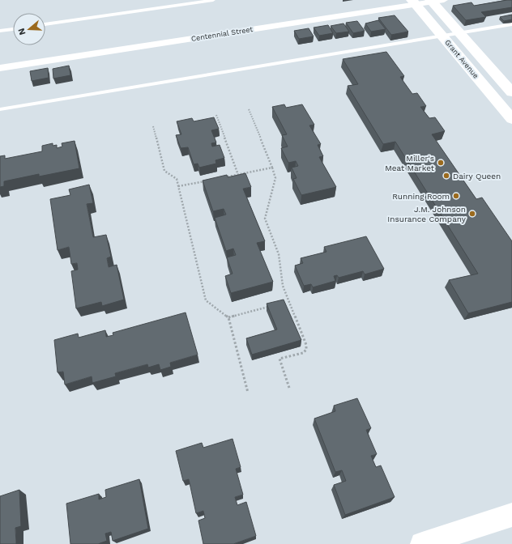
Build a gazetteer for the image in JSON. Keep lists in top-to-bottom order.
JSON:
{
  "streets": {
    "main road": ["Grant Avenue"],
    "street": ["Centennial Street"]
  },
  "crossings": [
    ["Centennial Street", "Grant Avenue"]
  ],
  "places": [
    "Miller's Meat Market",
    "Dairy Queen",
    "Running Room",
    "J.M. Johnson Insurance Company"
  ],
  "north": "left"
}
